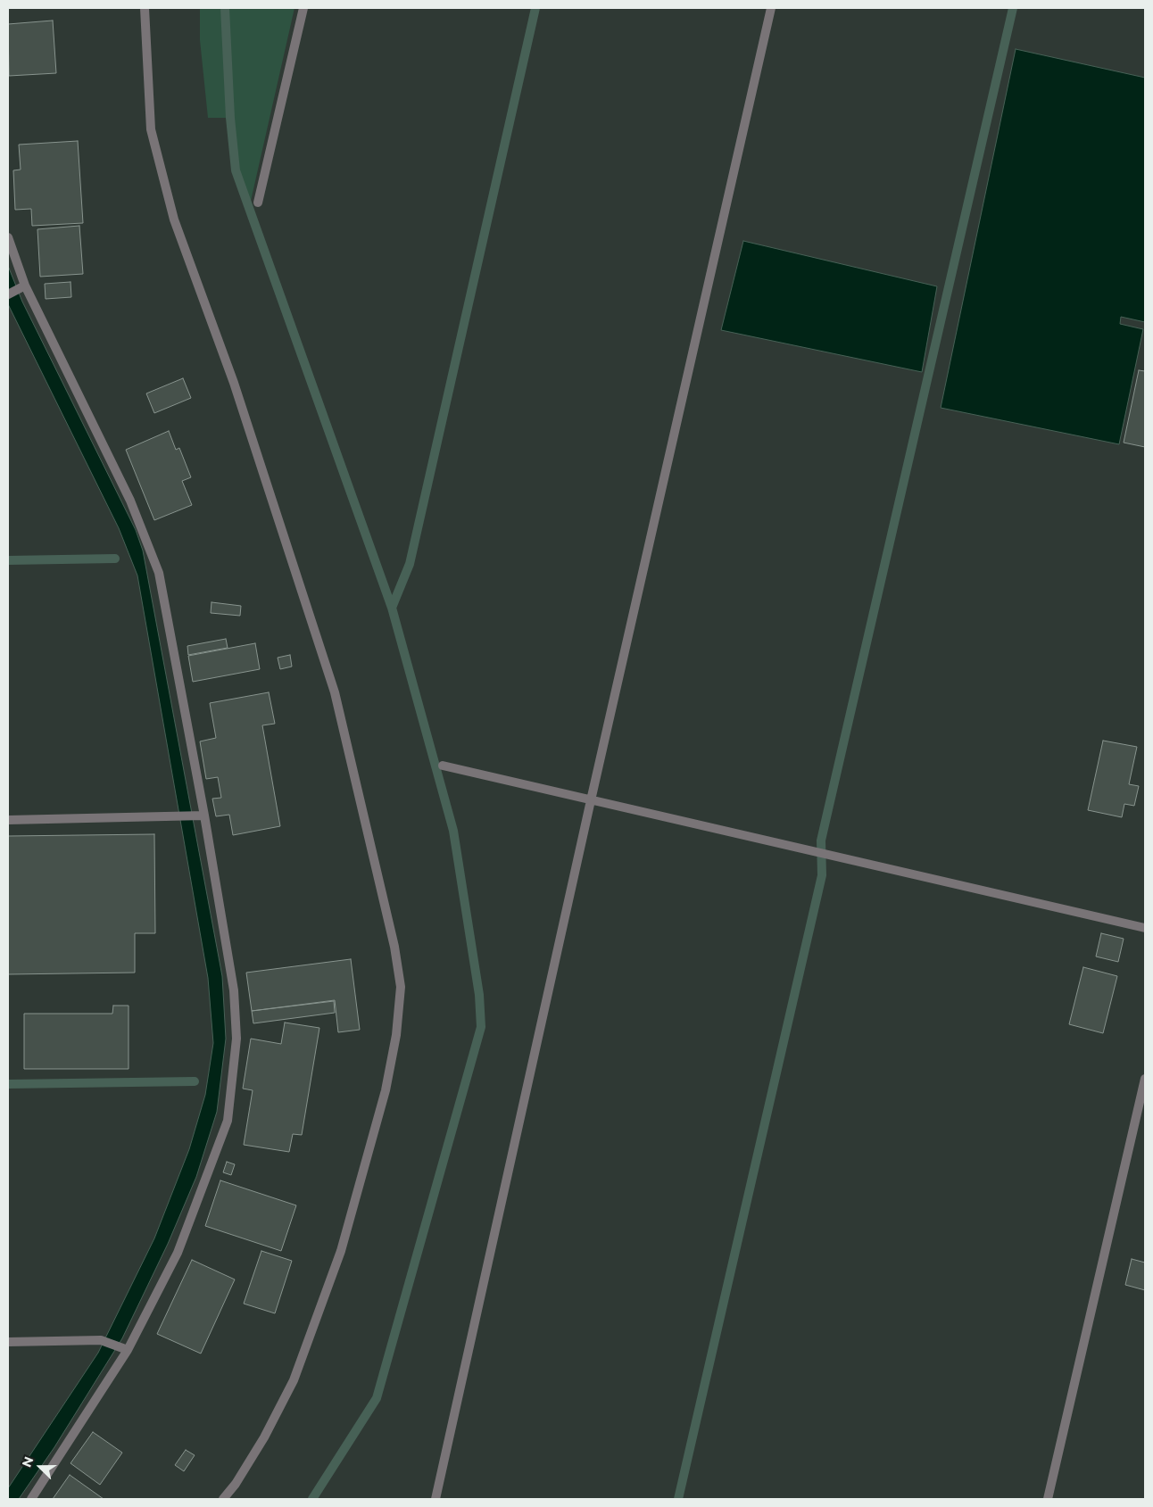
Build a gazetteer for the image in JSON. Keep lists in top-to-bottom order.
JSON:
{
  "north": "left"
}
